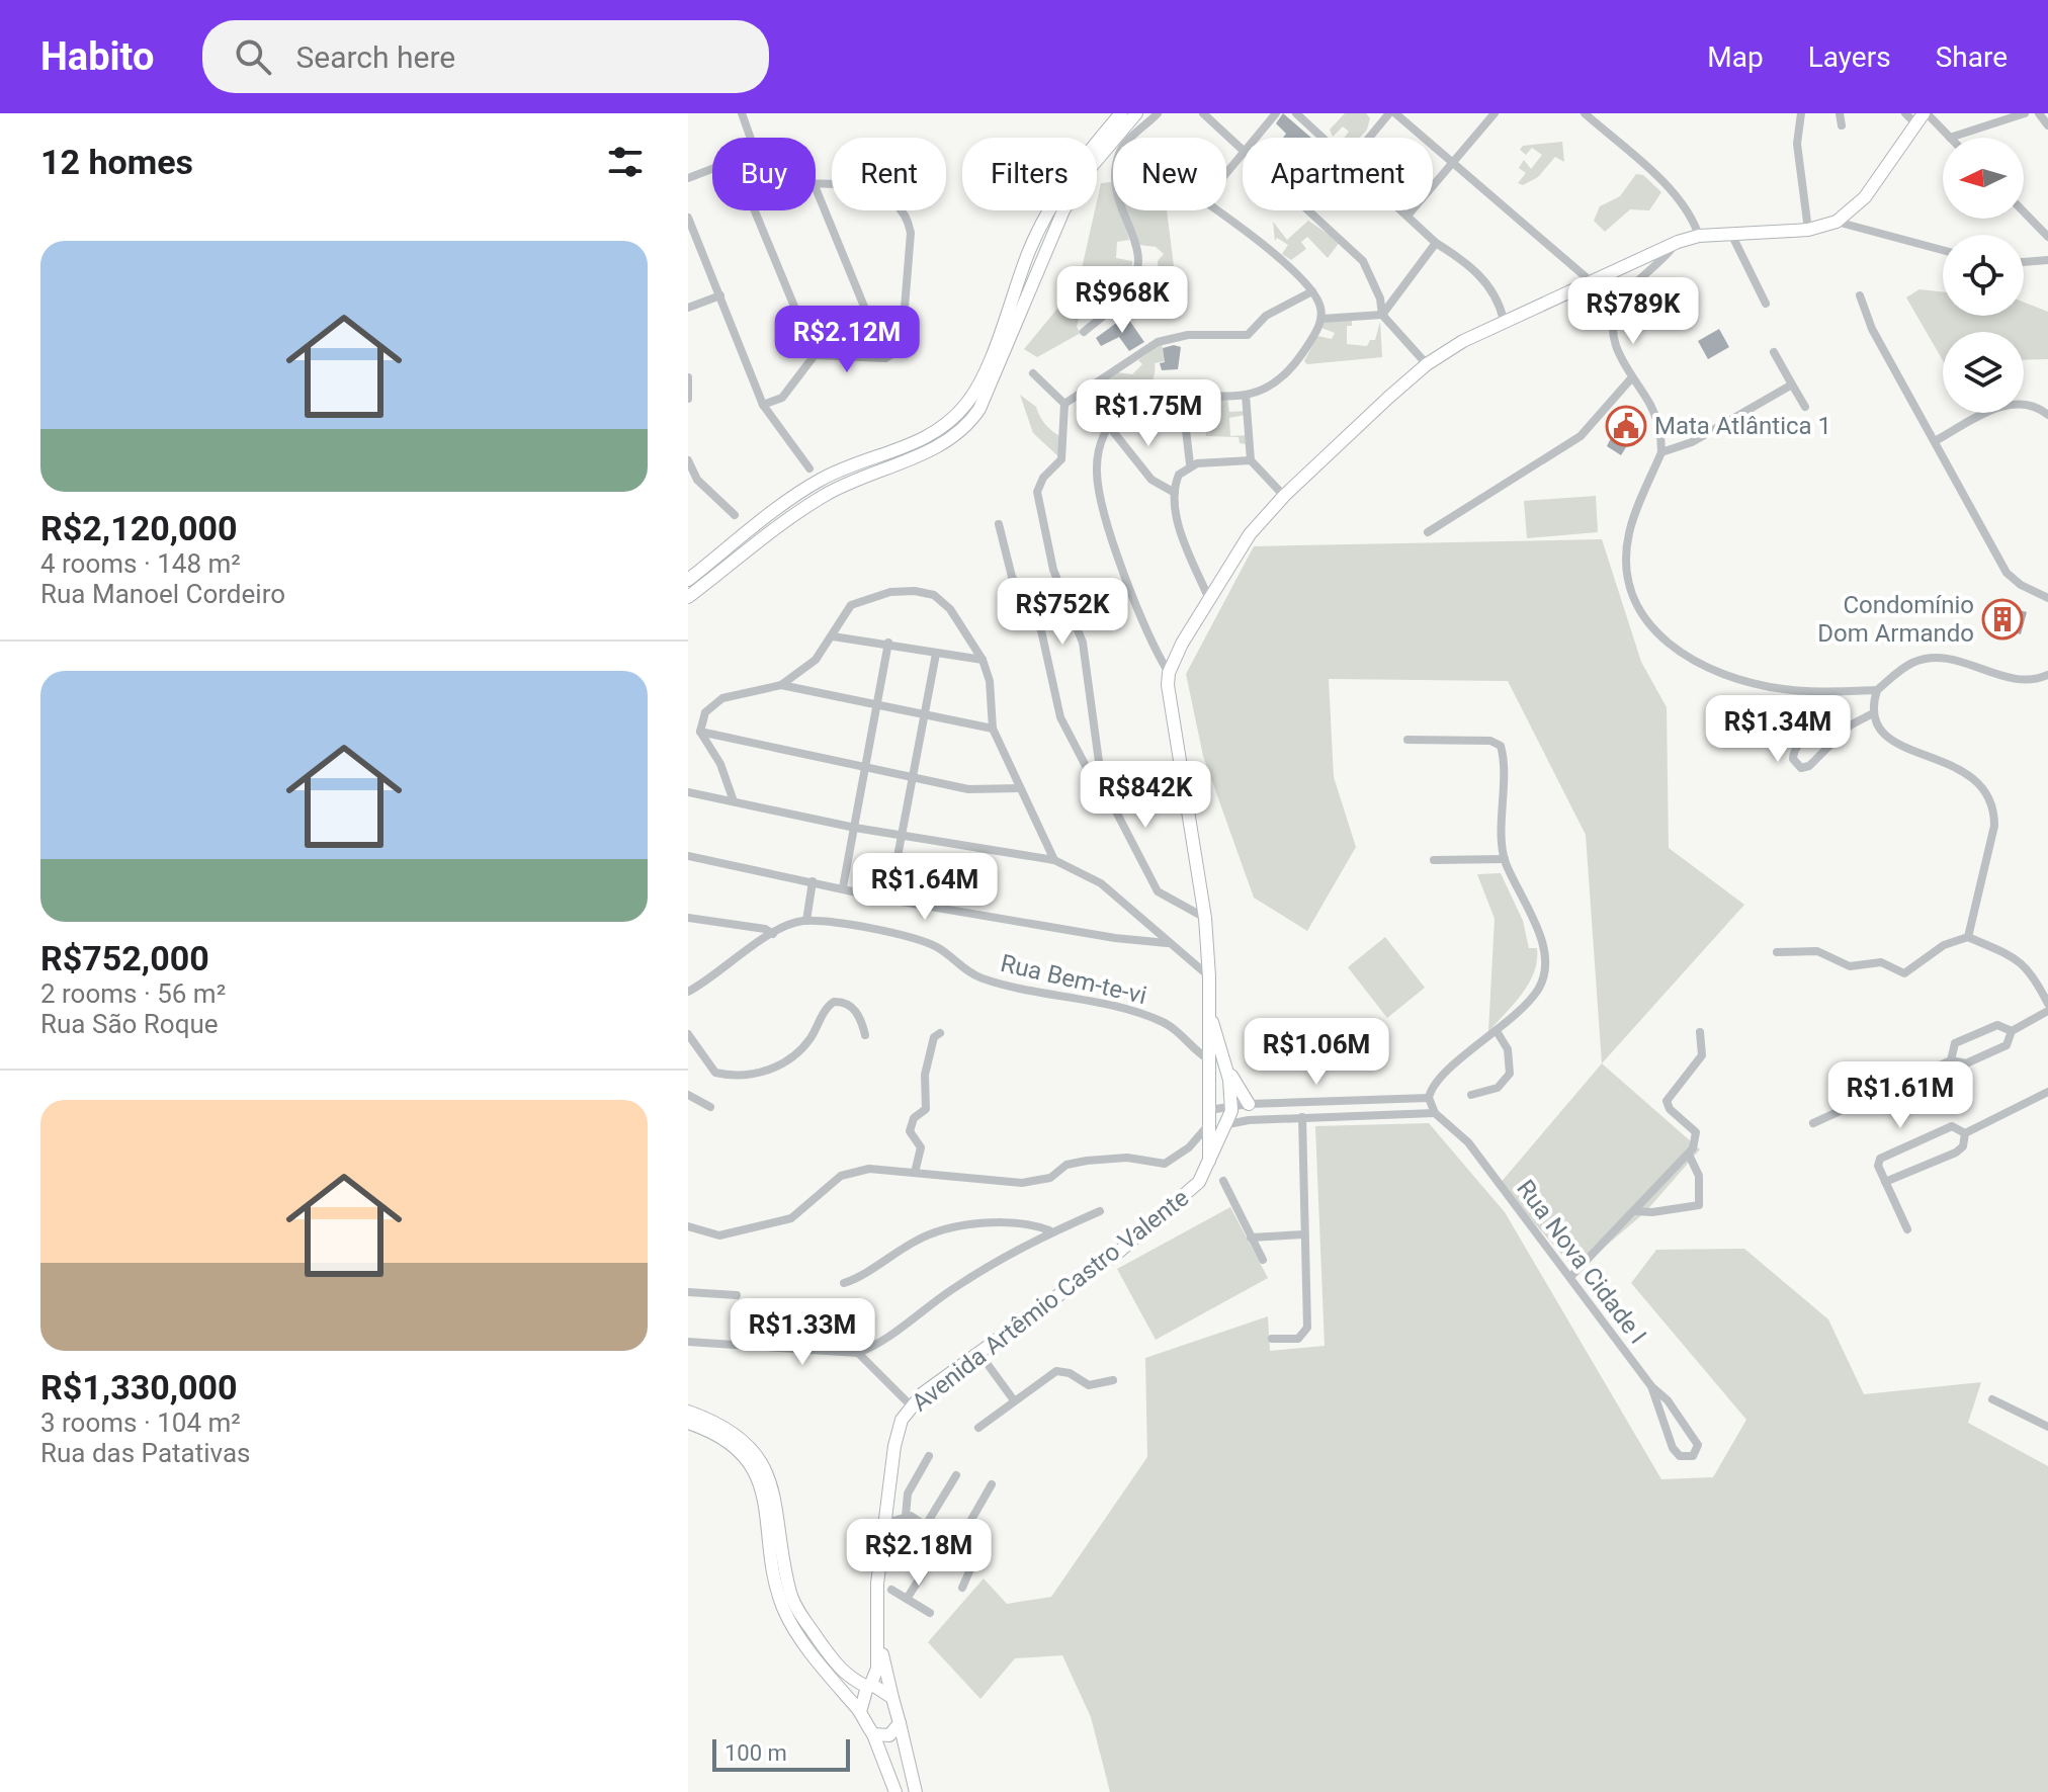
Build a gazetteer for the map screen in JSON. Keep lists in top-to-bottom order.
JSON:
{
  "streets": {
    "main road": ["Avenida Artêmio Castro Valente"],
    "street": ["Rua Bem-te-vi", "Rua Nova Cidade I"]
  },
  "crossings": [
    ["Rua Bem-te-vi", "Avenida Artêmio Castro Valente"]
  ],
  "places": {
    "public building": ["Mata Atlântica 1"],
    "building": ["Condomínio Dom Armando"]
  },
  "scale_bar": "100 m",
  "north": "left",
  "page": {
    "header": "Habito",
    "search": "Search here",
    "nav": ["Map", "Layers", "Share"],
    "heading": "12 homes",
    "chip": [
      "Buy",
      "Rent",
      "Filters",
      "New",
      "Apartment"
    ],
    "list": [
      {
        "name": "R$2,120,000",
        "note": "4 rooms · 148 m² · Rua Manoel Cordeiro"
      },
      {
        "name": "R$752,000",
        "note": "2 rooms · 56 m² · Rua São Roque"
      },
      {
        "name": "R$1,330,000",
        "note": "3 rooms · 104 m² · Rua das Patativas"
      }
    ],
    "price": [
      "R$968K",
      "R$789K",
      "R$2.12M",
      "R$1.75M",
      "R$752K",
      "R$1.34M",
      "R$842K",
      "R$1.64M",
      "R$1.06M",
      "R$1.61M",
      "R$1.33M",
      "R$2.18M"
    ],
    "scale": "100 m"
  }
}
